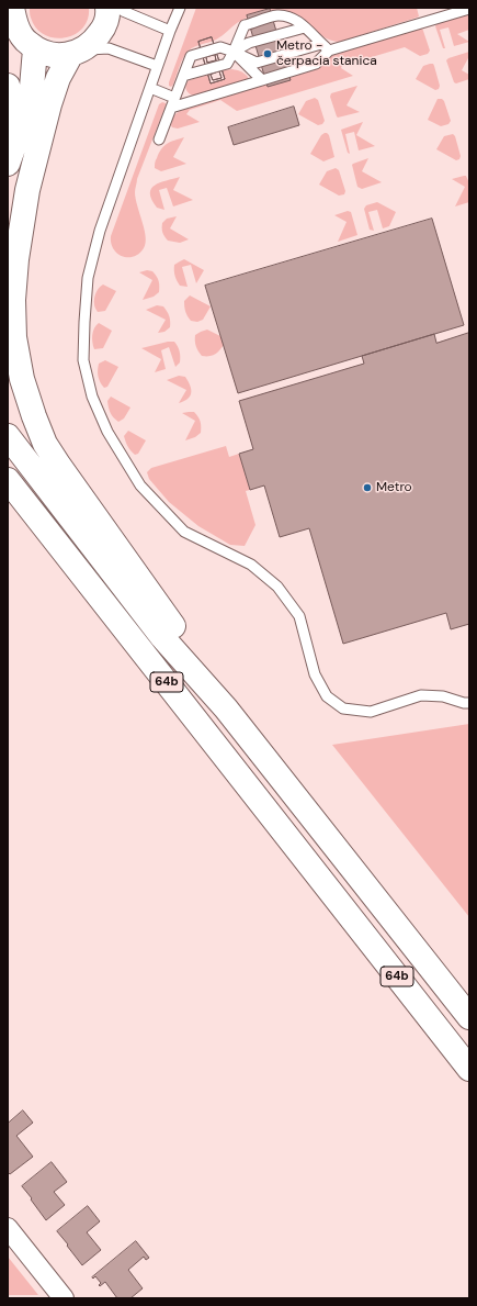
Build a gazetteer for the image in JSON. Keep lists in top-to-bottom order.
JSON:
{
  "streets": {
    "main road": ["64b"]
  },
  "places": ["Metro - čerpacia stanica", "Metro"]
}
